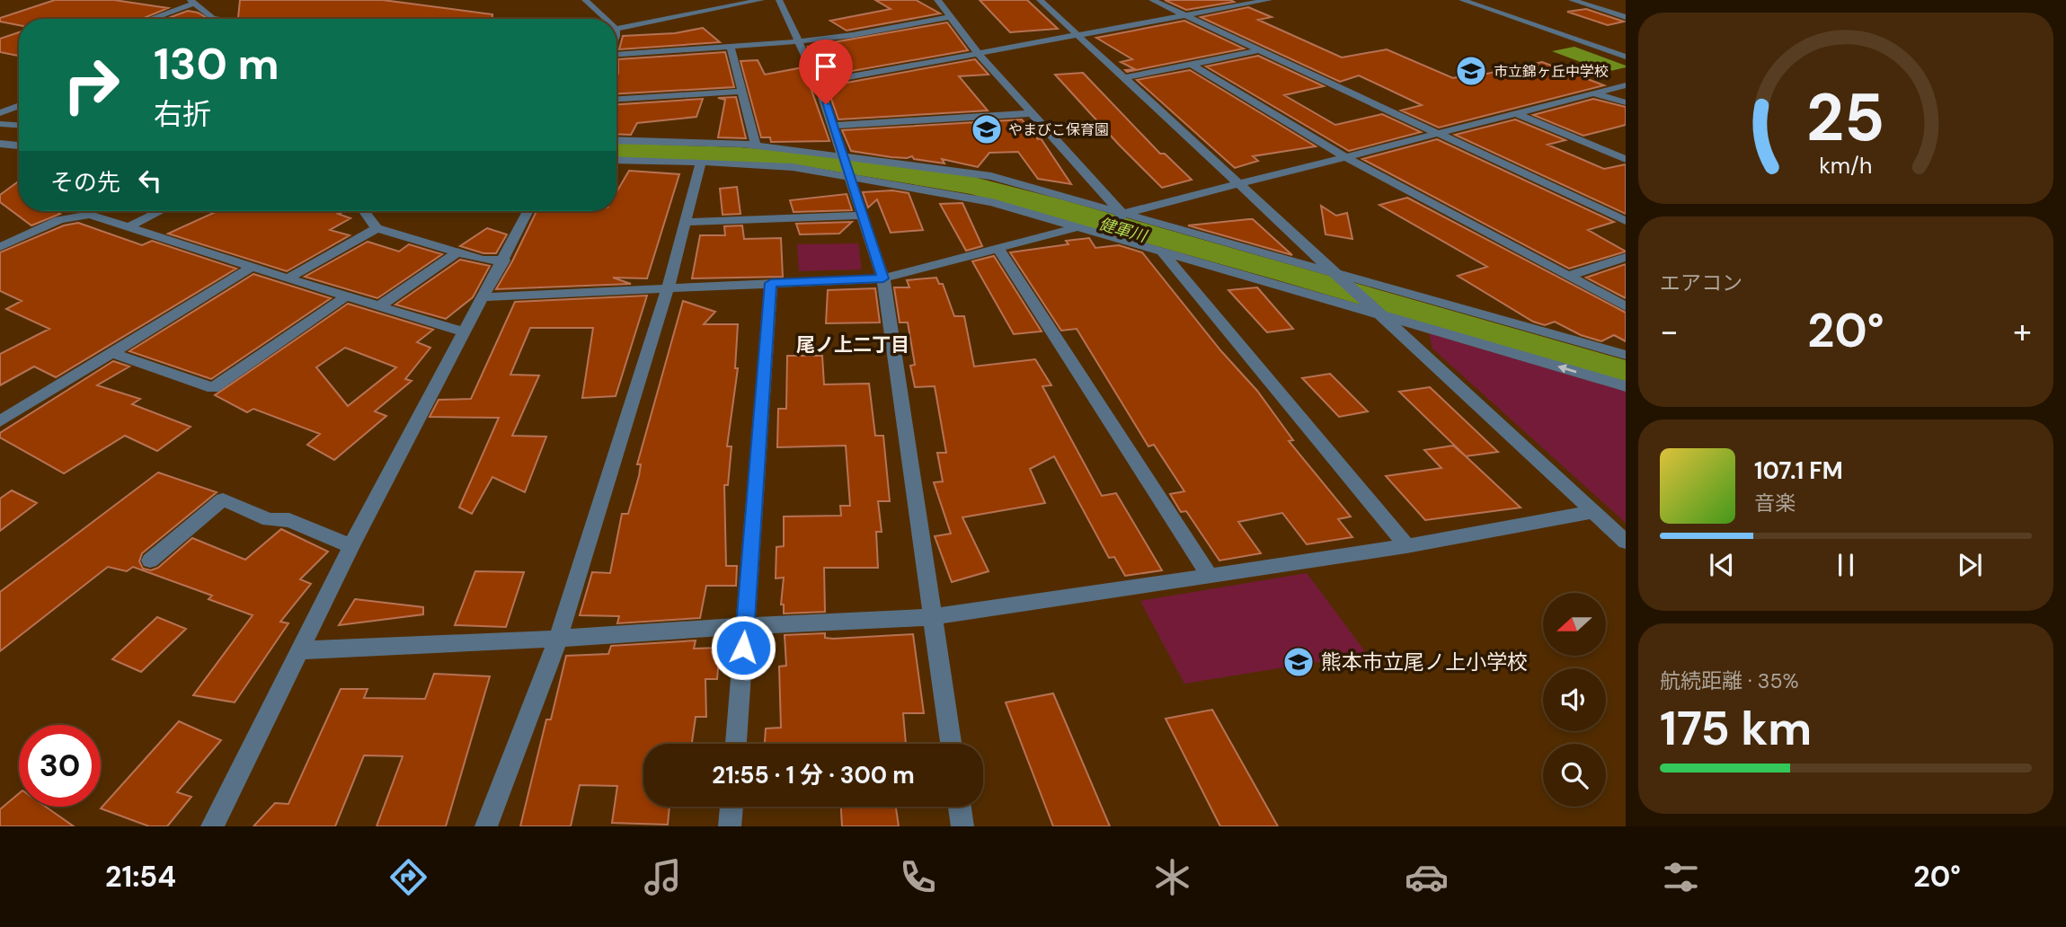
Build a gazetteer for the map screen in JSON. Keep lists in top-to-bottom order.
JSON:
{
  "districts": ["尾ノ上二丁目"],
  "water": ["健軍川"],
  "places": {
    "school or university": ["市立錦ヶ丘中学校", "やまびこ保育園", "熊本市立尾ノ上小学校"]
  },
  "north": "left",
  "page": {
    "turn": ["130 m", "右折"],
    "then": "その先",
    "tile": [
      "エアコン",
      ["航続距離 · 35%", "175 km"]
    ],
    "heat": ["−", "20°", "+"],
    "song": ["107.1 FM", "音楽"],
    "limit": "30",
    "trip": "21:55 · 1 分 · 300 m",
    "tabs": ["21:54", "20°"],
    "gauge": ["25", "km/h"]
  }
}
